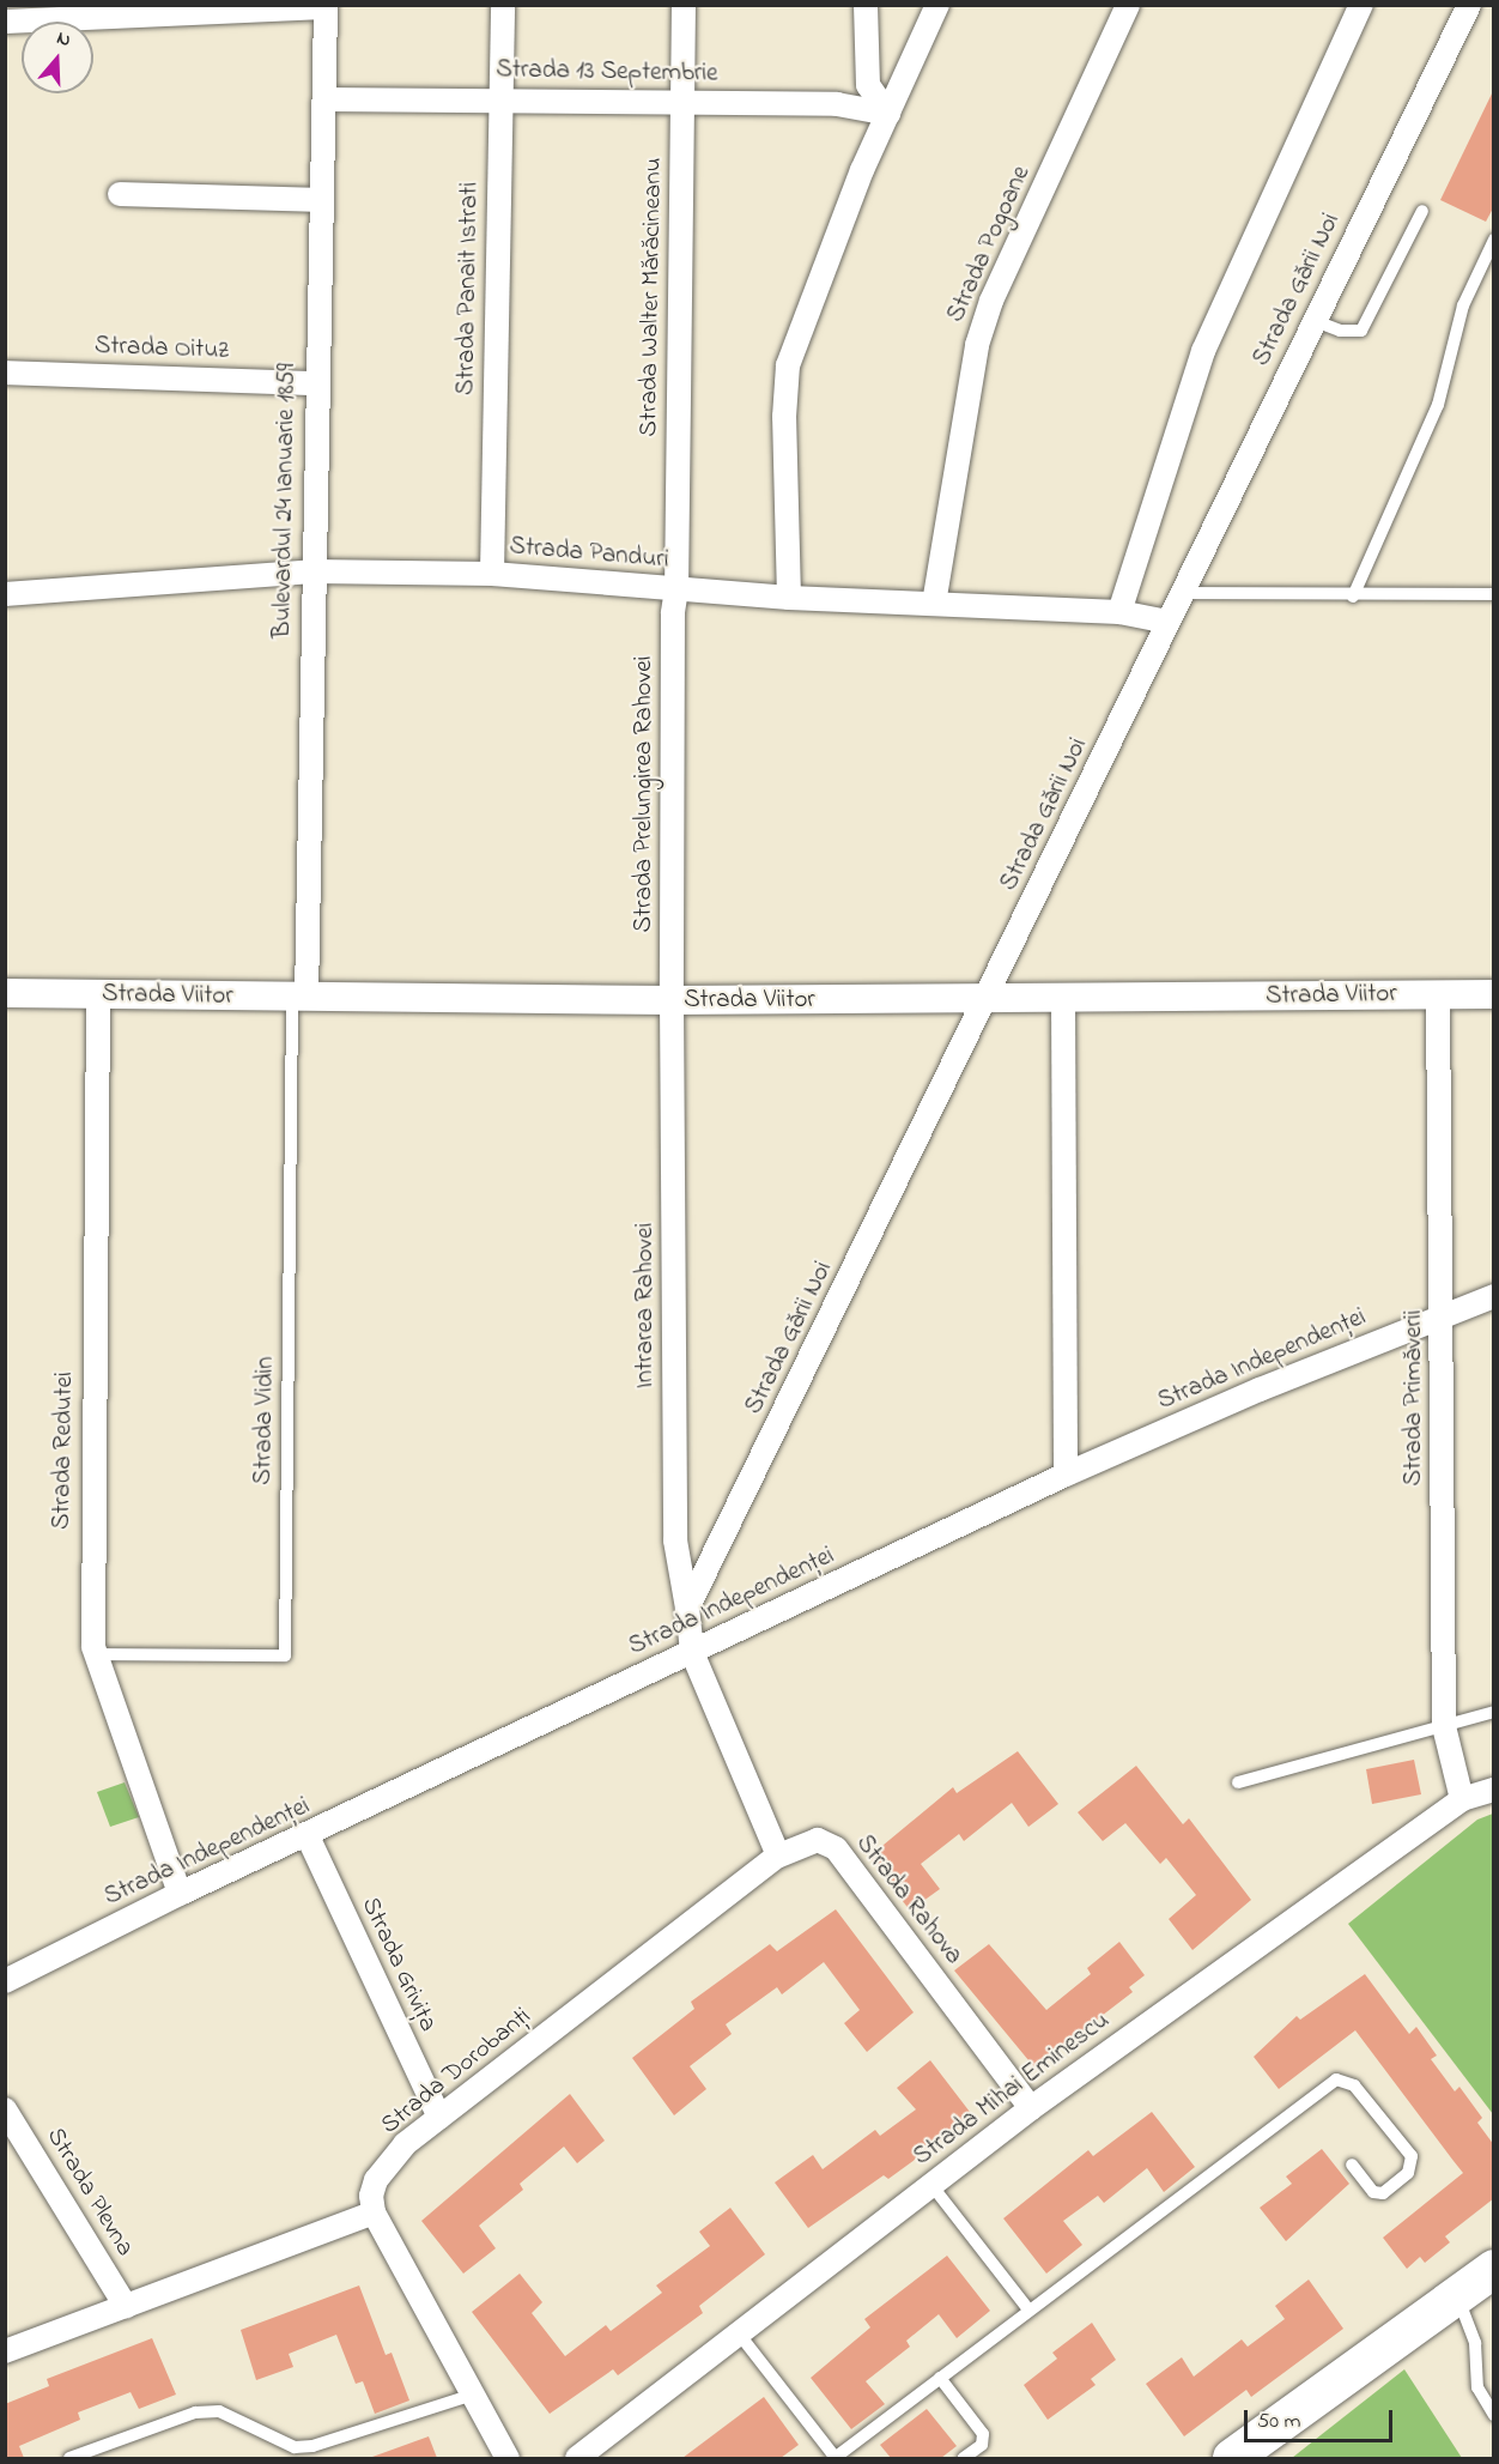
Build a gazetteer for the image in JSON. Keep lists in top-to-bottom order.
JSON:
{
  "streets": {
    "street": [
      "Strada 13 Septembrie",
      "Strada Pogoane",
      "Strada Panait Istrati",
      "Strada Gării Noi",
      "Strada Walter Mărăcineanu",
      "Strada Oituz",
      "Bulevardul 24 Ianuarie 1859",
      "Strada Panduri",
      "Strada Prelungirea Rahovei",
      "Strada Viitor",
      "Intrarea Rahovei",
      "Strada Independenței",
      "Strada Primăverii",
      "Strada Redutei",
      "Strada Rahova",
      "Strada Grivița",
      "Strada Dorobanți",
      "Strada Mihai Eminescu",
      "Strada Plevna"
    ],
    "lane": ["Strada Vidin"]
  },
  "crossings": [
    ["Strada 13 Septembrie", "Strada Panait Istrati"],
    ["Strada 13 Septembrie", "Strada Walter Mărăcineanu"],
    ["Strada 13 Septembrie", "Bulevardul 24 Ianuarie 1859"],
    ["Strada Pogoane", "Strada Panduri"],
    ["Strada Panait Istrati", "Strada Panduri"],
    ["Strada Gării Noi", "Strada Panduri"],
    ["Strada Gării Noi", "Strada Viitor"],
    ["Strada Gării Noi", "Intrarea Rahovei"],
    ["Strada Walter Mărăcineanu", "Strada Panduri"],
    ["Strada Walter Mărăcineanu", "Strada Prelungirea Rahovei"],
    ["Strada Oituz", "Bulevardul 24 Ianuarie 1859"],
    ["Bulevardul 24 Ianuarie 1859", "Strada Panduri"],
    ["Bulevardul 24 Ianuarie 1859", "Strada Viitor"],
    ["Bulevardul 24 Ianuarie 1859", "Strada Vidin"],
    ["Strada Panduri", "Strada Prelungirea Rahovei"],
    ["Strada Prelungirea Rahovei", "Strada Viitor"],
    ["Strada Prelungirea Rahovei", "Intrarea Rahovei"],
    ["Strada Viitor", "Intrarea Rahovei"],
    ["Strada Viitor", "Strada Primăverii"],
    ["Strada Viitor", "Strada Vidin"],
    ["Strada Viitor", "Strada Redutei"],
    ["Strada Independenței", "Strada Primăverii"],
    ["Strada Independenței", "Strada Redutei"],
    ["Strada Independenței", "Strada Grivița"],
    ["Strada Primăverii", "Strada Mihai Eminescu"],
    ["Strada Vidin", "Strada Redutei"],
    ["Strada Rahova", "Strada Dorobanți"],
    ["Strada Rahova", "Strada Mihai Eminescu"],
    ["Strada Grivița", "Strada Dorobanți"]
  ],
  "scale_bar": "50 m",
  "north": "top"
}
